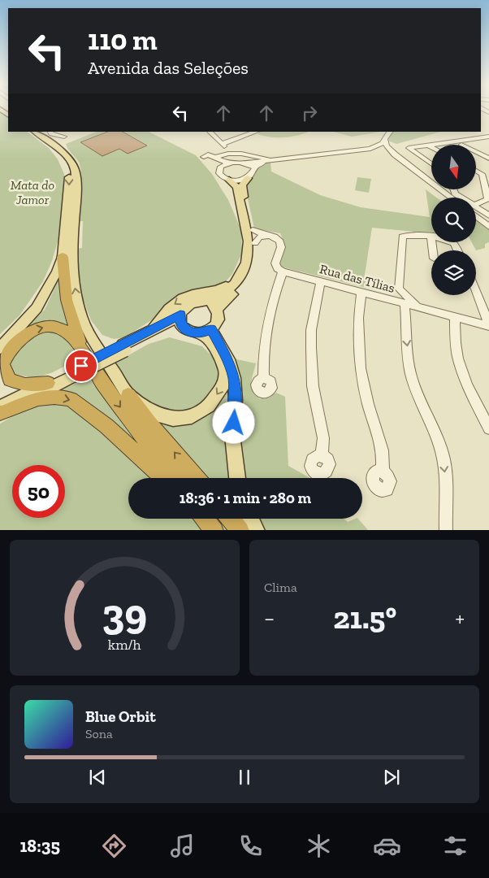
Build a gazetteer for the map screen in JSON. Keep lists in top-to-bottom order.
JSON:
{
  "streets": {
    "street": ["Rua das Tílias"]
  },
  "parks": ["Mata do Jamor"],
  "north": "bottom",
  "page": {
    "turn": ["110 m", "Avenida das Seleções"],
    "limit": "50",
    "trip": "18:36 · 1 min · 280 m",
    "tile": "Clima",
    "heat": ["−", "21.5°", "+"],
    "song": ["Blue Orbit", "Sona"],
    "tabs": "18:35",
    "gauge": ["39", "km/h"]
  }
}
